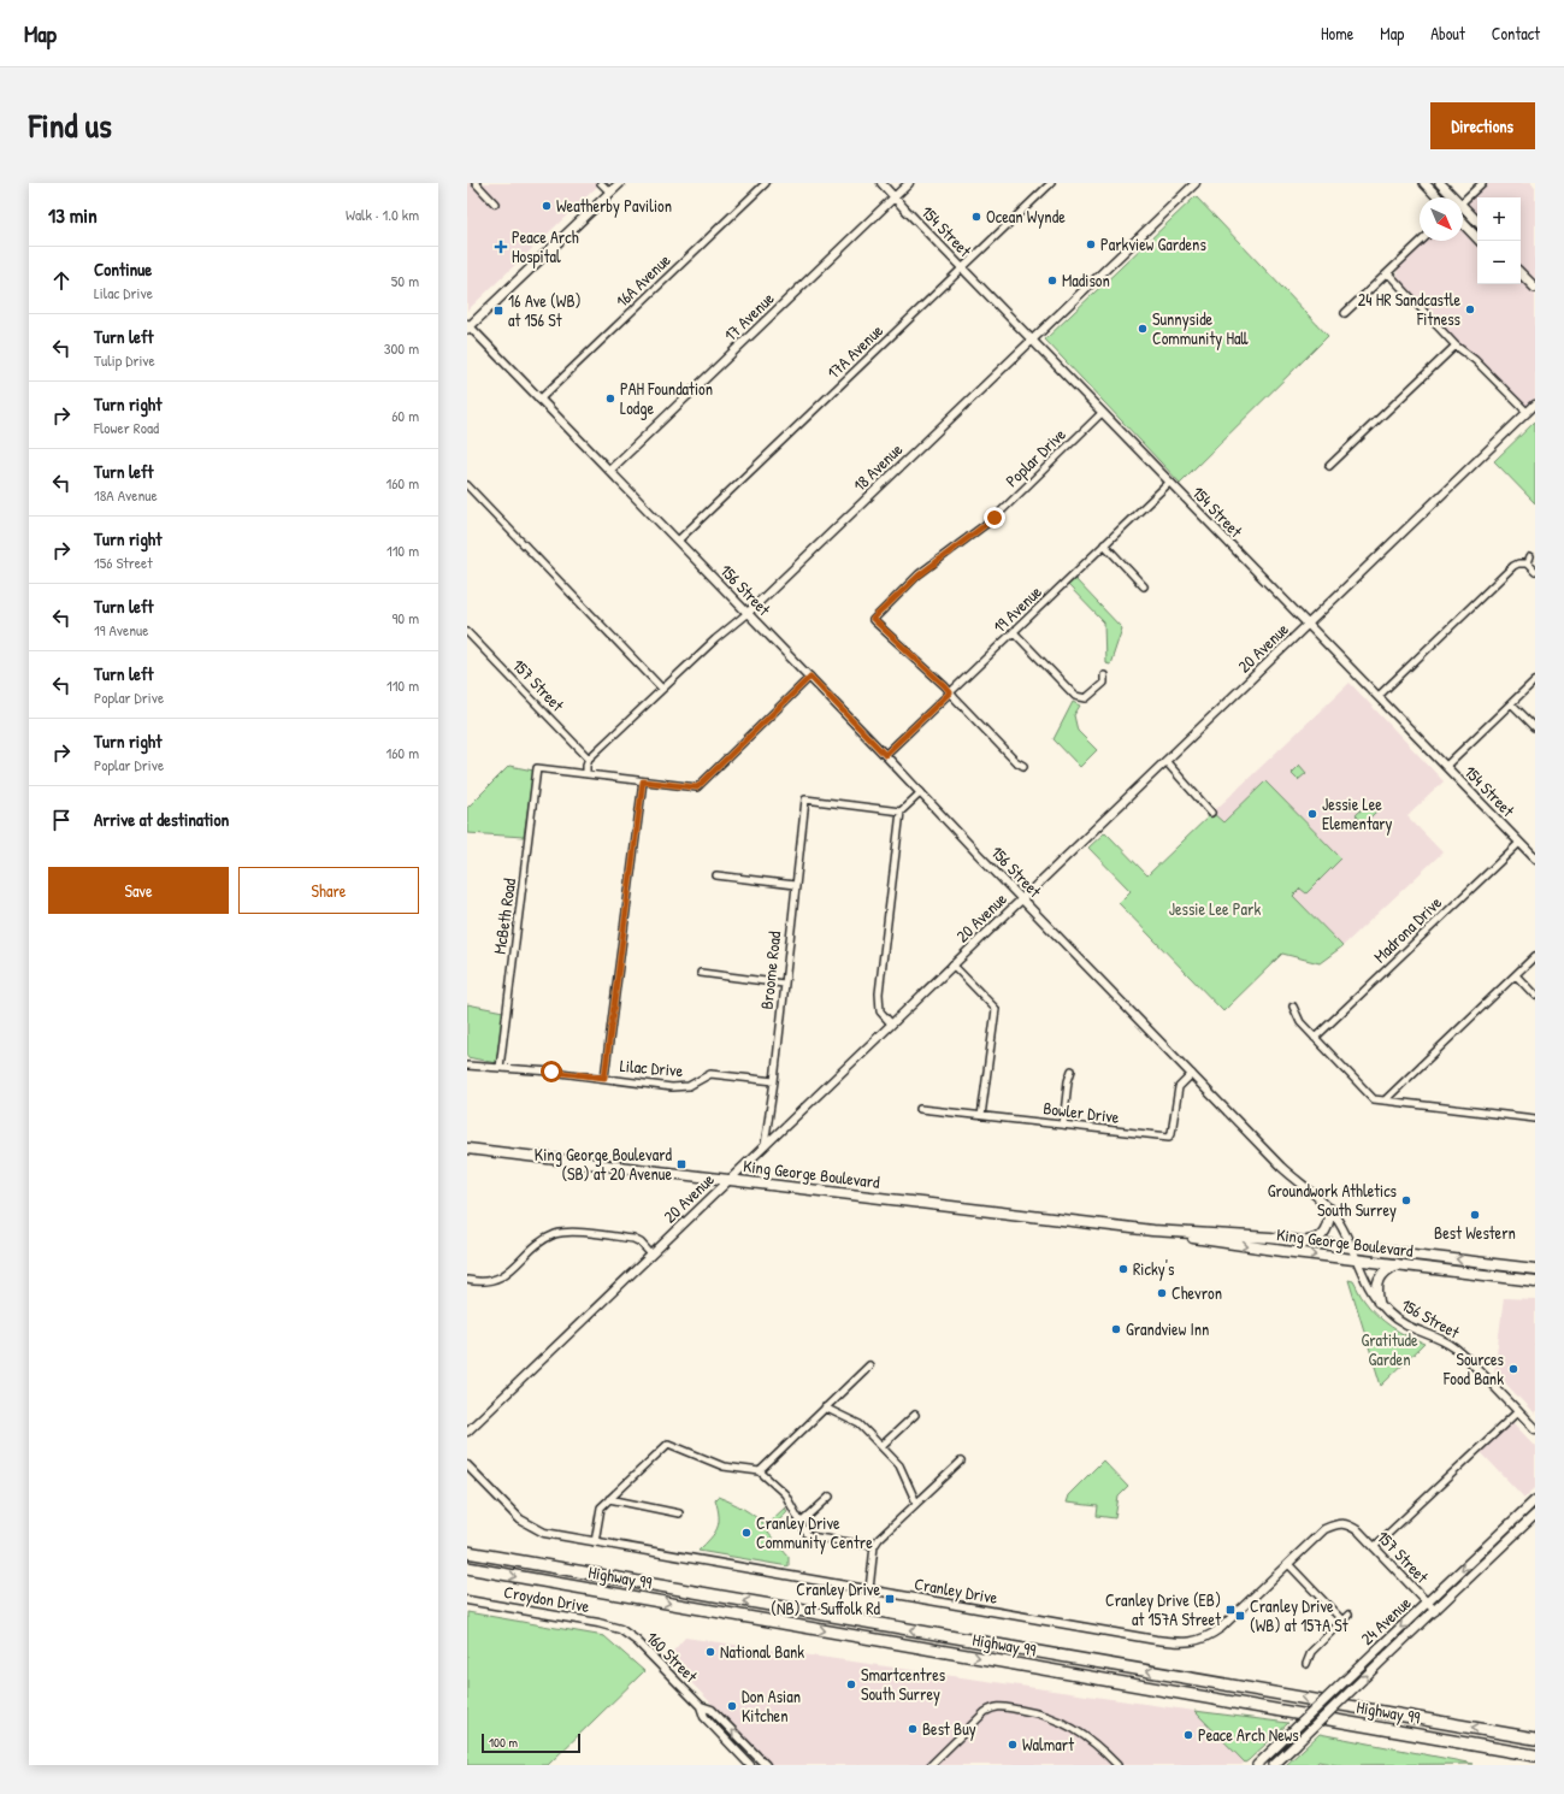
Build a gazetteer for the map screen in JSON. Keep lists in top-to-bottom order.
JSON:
{
  "streets": {
    "highway": ["Highway 99"],
    "main road": ["King George Boulevard", "24 Avenue"],
    "street": [
      "154 Street",
      "16A Avenue",
      "17 Avenue",
      "17A Avenue",
      "Poplar Drive",
      "18 Avenue",
      "156 Street",
      "19 Avenue",
      "20 Avenue",
      "157 Street",
      "McBeth Road",
      "Madrona Drive",
      "Broome Road",
      "Lilac Drive",
      "Bowler Drive",
      "Cranley Drive",
      "Croydon Drive",
      "160 Street"
    ]
  },
  "crossings": [
    ["154 Street", "17 Avenue"],
    ["154 Street", "17A Avenue"],
    ["154 Street", "Poplar Drive"],
    ["154 Street", "18 Avenue"],
    ["154 Street", "19 Avenue"],
    ["154 Street", "20 Avenue"],
    ["154 Street", "Madrona Drive"],
    ["16A Avenue", "156 Street"],
    ["17 Avenue", "156 Street"],
    ["17A Avenue", "156 Street"],
    ["Poplar Drive", "19 Avenue"],
    ["18 Avenue", "156 Street"],
    ["18 Avenue", "157 Street"],
    ["156 Street", "19 Avenue"],
    ["156 Street", "20 Avenue"],
    ["156 Street", "Bowler Drive"],
    ["156 Street", "King George Boulevard"],
    ["20 Avenue", "Broome Road"],
    ["20 Avenue", "King George Boulevard"],
    ["157 Street", "Cranley Drive"],
    ["157 Street", "24 Avenue"],
    ["McBeth Road", "Lilac Drive"],
    ["Broome Road", "Lilac Drive"],
    ["Croydon Drive", "160 Street"]
  ],
  "parks": ["Jessie Lee Park", "Gratitude Garden"],
  "places": {
    "other": [
      "Weatherby Pavilion",
      "Ocean Wynde",
      "Parkview Gardens",
      "Madison",
      "24 HR Sandcastle Fitness",
      "Sunnyside Community Hall",
      "PAH Foundation Lodge",
      "Jessie Lee Elementary",
      "Groundwork Athletics South Surrey",
      "Best Western",
      "Ricky's",
      "Chevron",
      "Grandview Inn",
      "Sources Food Bank",
      "Cranley Drive Community Centre",
      "National Bank",
      "Smartcentres South Surrey",
      "Don Asian Kitchen",
      "Best Buy",
      "Peace Arch News",
      "Walmart"
    ],
    "health": ["Peace Arch Hospital"],
    "transit": [
      "16 Ave (WB) at 156 St",
      "King George Boulevard (SB) at 20 Avenue",
      "Cranley Drive (NB) at Suffolk Rd",
      "Cranley Drive (EB) at 157A Street",
      "Cranley Drive (WB) at 157A St"
    ]
  },
  "scale_bar": "100 m",
  "north": "bottom right",
  "page": {
    "header": "Map",
    "nav": [
      "Home",
      "Map",
      "About",
      "Contact"
    ],
    "title": "Find us",
    "buttons": [
      "Directions",
      ["Save", "Share"]
    ],
    "heading": ["13 min", "Walk · 1.0 km"],
    "map_buttons": ["+", "−"],
    "list": [
      ["Continue", "Lilac Drive", "50 m"],
      ["Turn left", "Tulip Drive", "300 m"],
      ["Turn right", "Flower Road", "60 m"],
      ["Turn left", "18A Avenue", "160 m"],
      ["Turn right", "156 Street", "110 m"],
      ["Turn left", "19 Avenue", "90 m"],
      ["Turn left", "Poplar Drive", "110 m"],
      ["Turn right", "Poplar Drive", "160 m"],
      "Arrive at destination"
    ],
    "scale": "100 m"
  }
}
